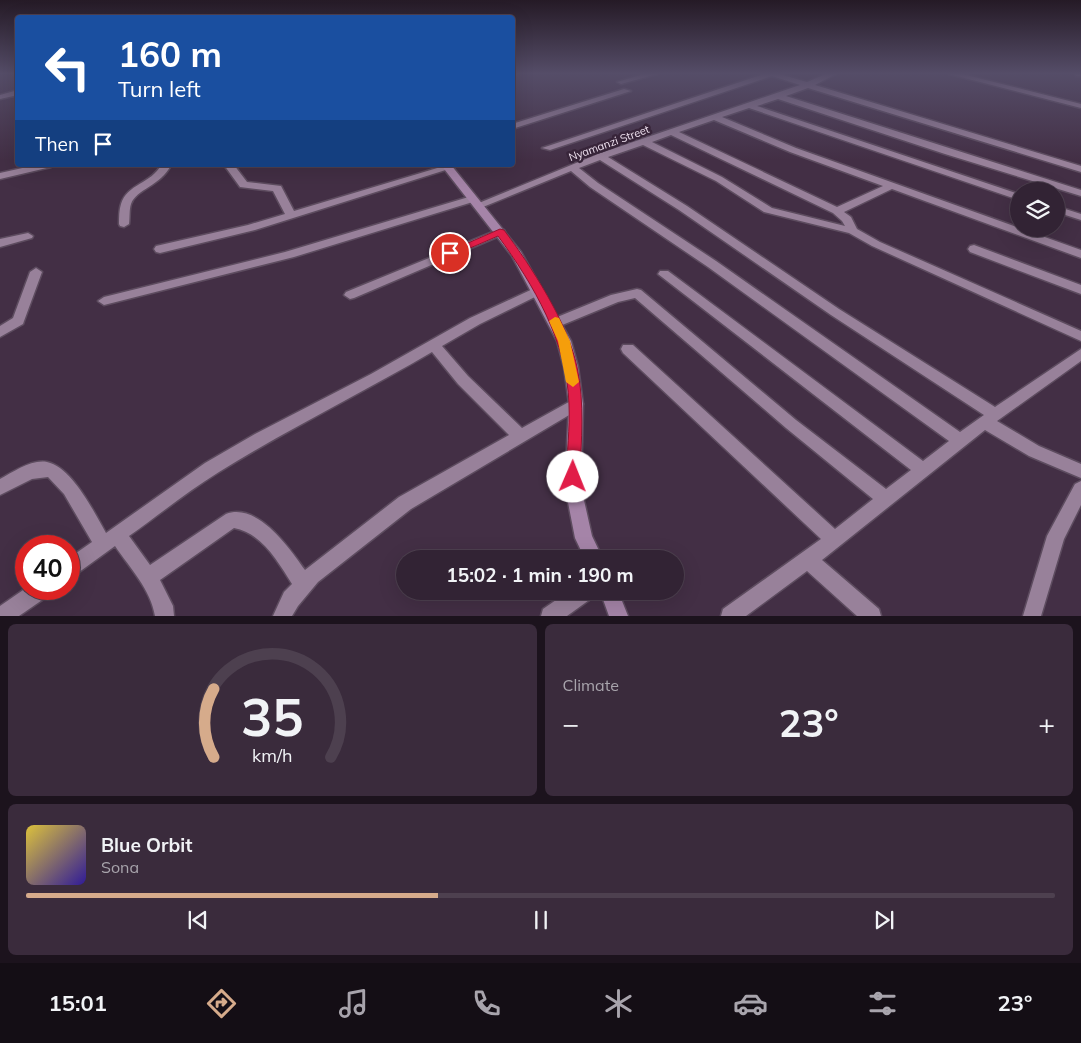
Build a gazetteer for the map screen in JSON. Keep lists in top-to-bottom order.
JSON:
{
  "streets": {
    "street": ["Nyamanzi Street"]
  },
  "page": {
    "turn": ["160 m", "Turn left"],
    "then": "Then",
    "limit": "40",
    "trip": "15:02 · 1 min · 190 m",
    "tile": "Climate",
    "heat": ["−", "23°", "+"],
    "song": ["Blue Orbit", "Sona"],
    "tabs": ["15:01", "23°"],
    "gauge": ["35", "km/h"]
  }
}
